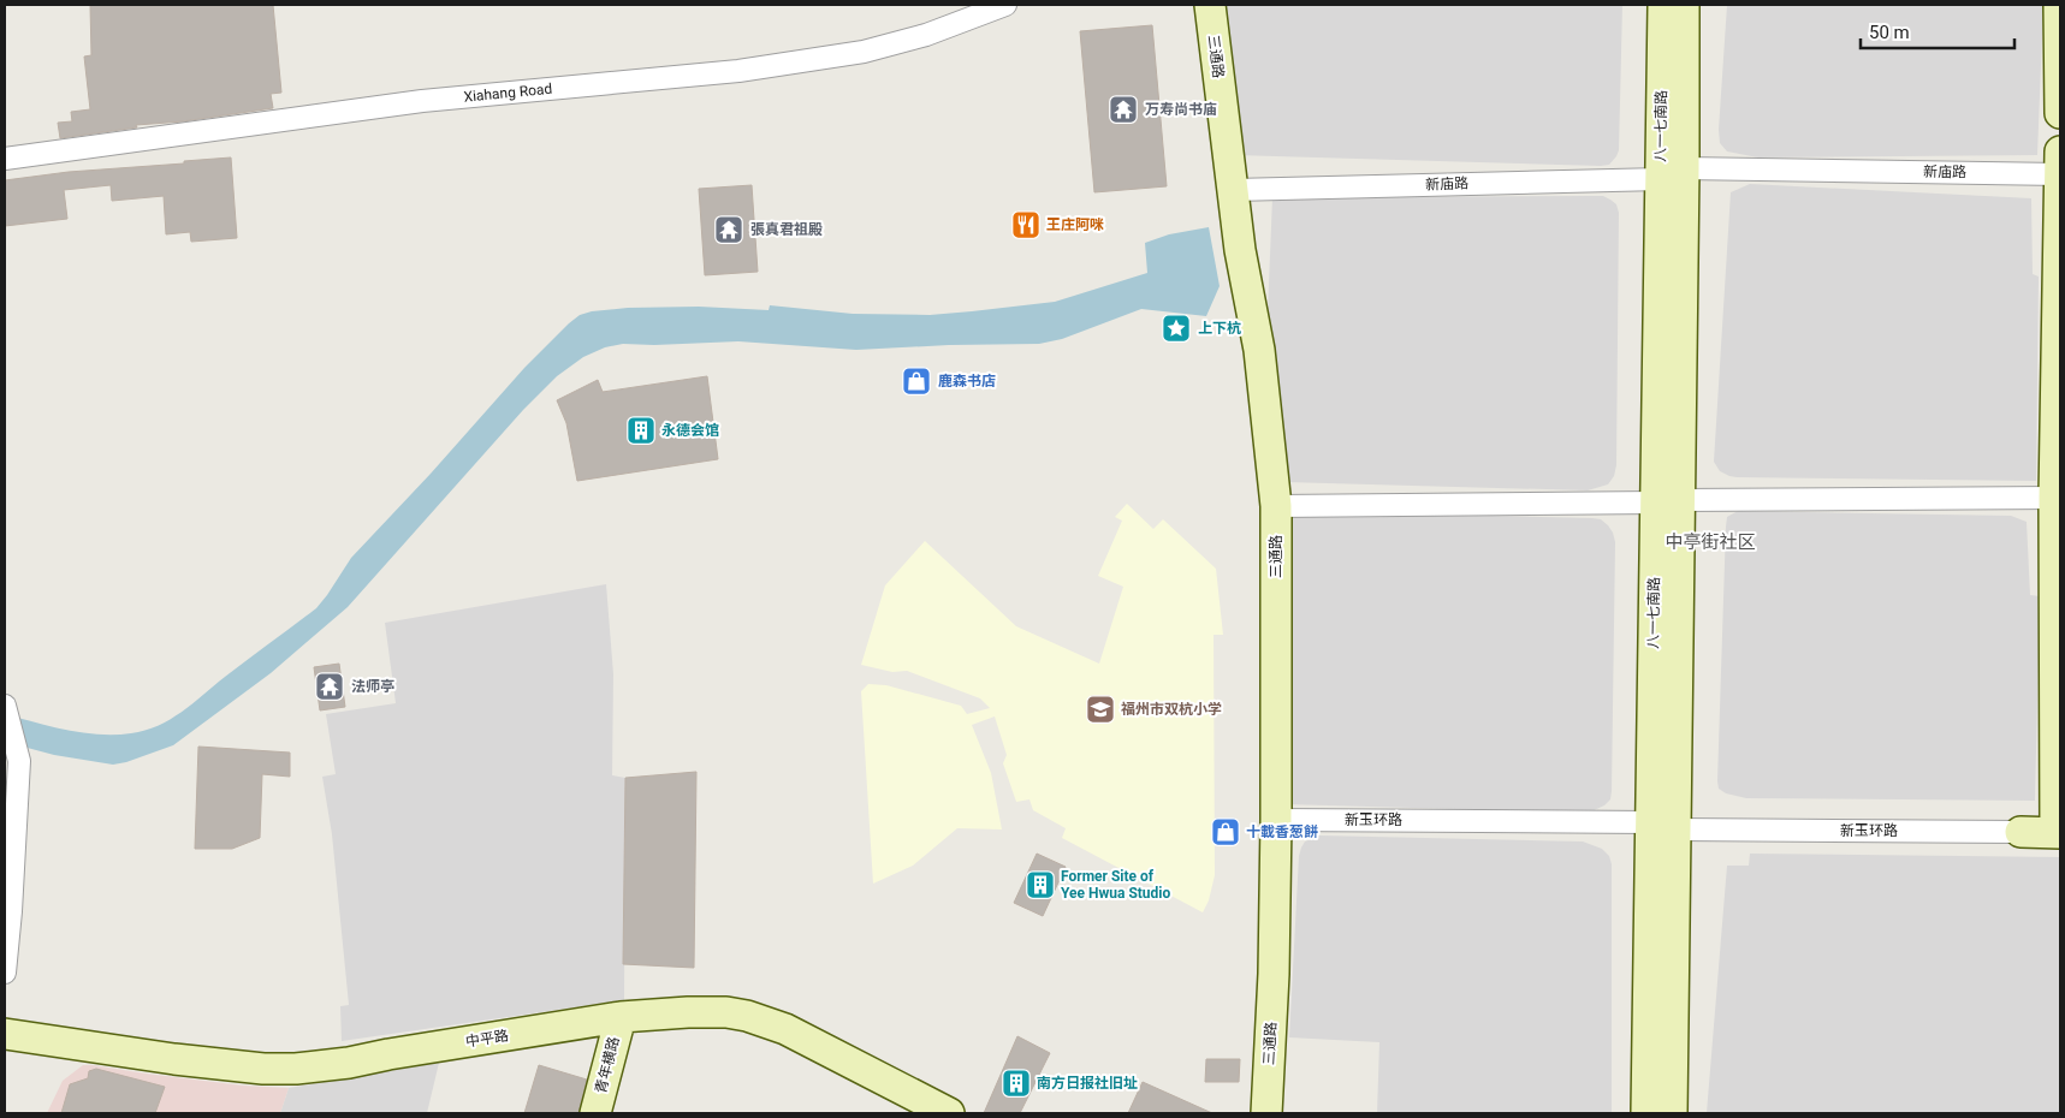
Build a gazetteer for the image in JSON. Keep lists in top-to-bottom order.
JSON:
{
  "streets": {
    "street": [
      "三通路",
      "Xiahang Road",
      "八一七南路",
      "新庙路",
      "新玉环路",
      "中平路",
      "青年横路"
    ]
  },
  "crossings": [
    ["三通路", "新庙路"],
    ["三通路", "新玉环路"],
    ["八一七南路", "新庙路"],
    ["八一七南路", "新玉环路"],
    ["中平路", "青年横路"]
  ],
  "districts": ["中亭街社区"],
  "places": {
    "temple": ["万寿尚书庙", "張真君祖殿", "法师亭"],
    "restaurant": ["王庄阿咪"],
    "place": ["上下杭"],
    "shop": ["鹿森书店", "十載香葱餅"],
    "building": ["永德会馆", "Former Site of Yee Hwua Studio", "南方日报社旧址"],
    "school or university": ["福州市双杭小学"]
  },
  "scale_bar": "50 m"
}
